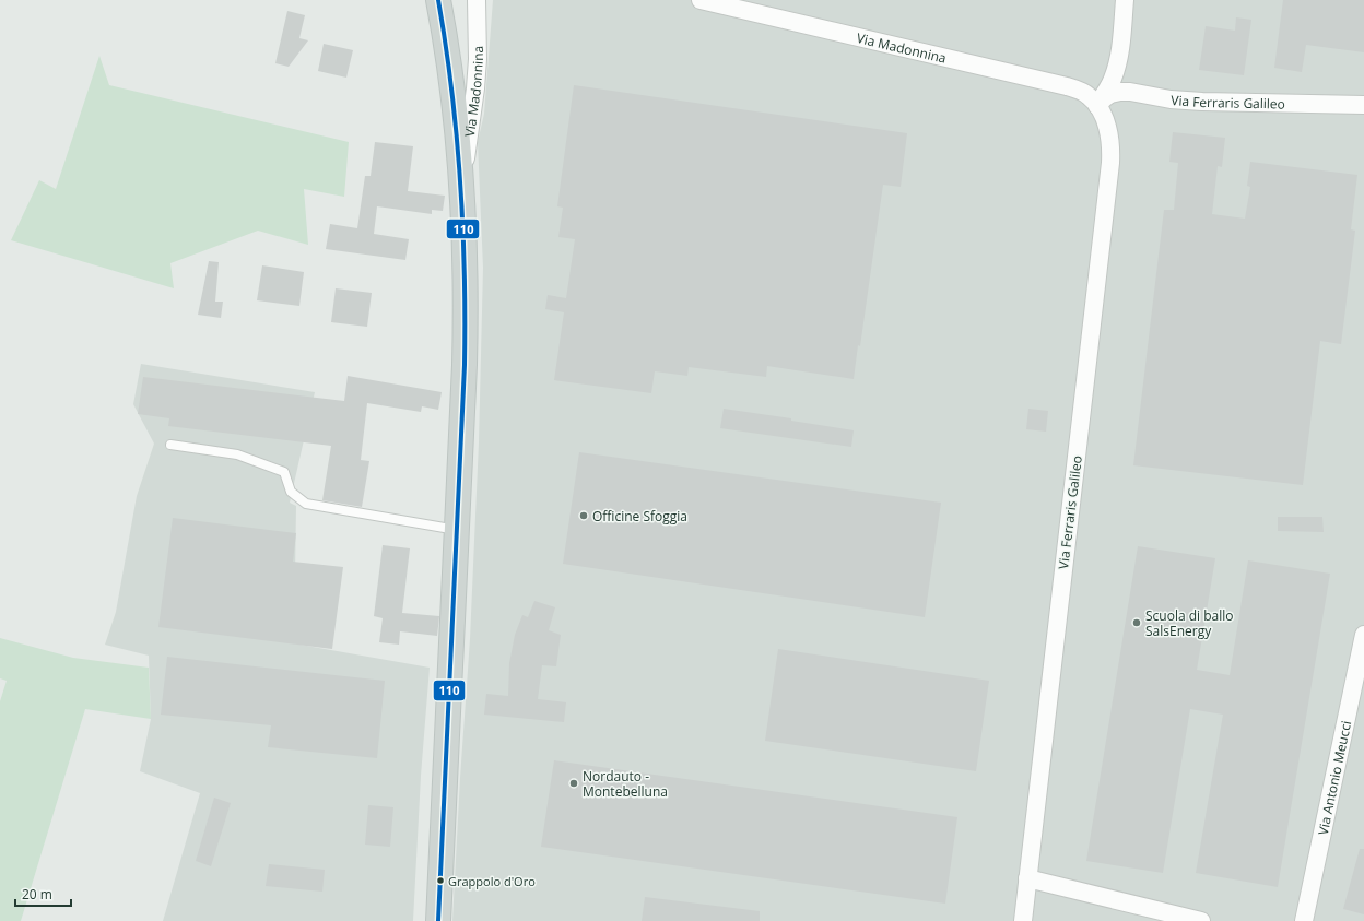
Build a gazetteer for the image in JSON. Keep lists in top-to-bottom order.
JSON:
{
  "streets": {
    "street": ["Via Madonnina", "Via Ferraris Galileo", "Via Antonio Meucci"]
  },
  "crossings": [
    ["Via Madonnina", "Via Ferraris Galileo"]
  ],
  "places": [
    "Officine Sfoggia",
    "Scuola di ballo SalsEnergy",
    "Nordauto - Montebelluna",
    "Grappolo d'Oro"
  ],
  "lines": ["transit line 110"],
  "scale_bar": "20 m"
}
